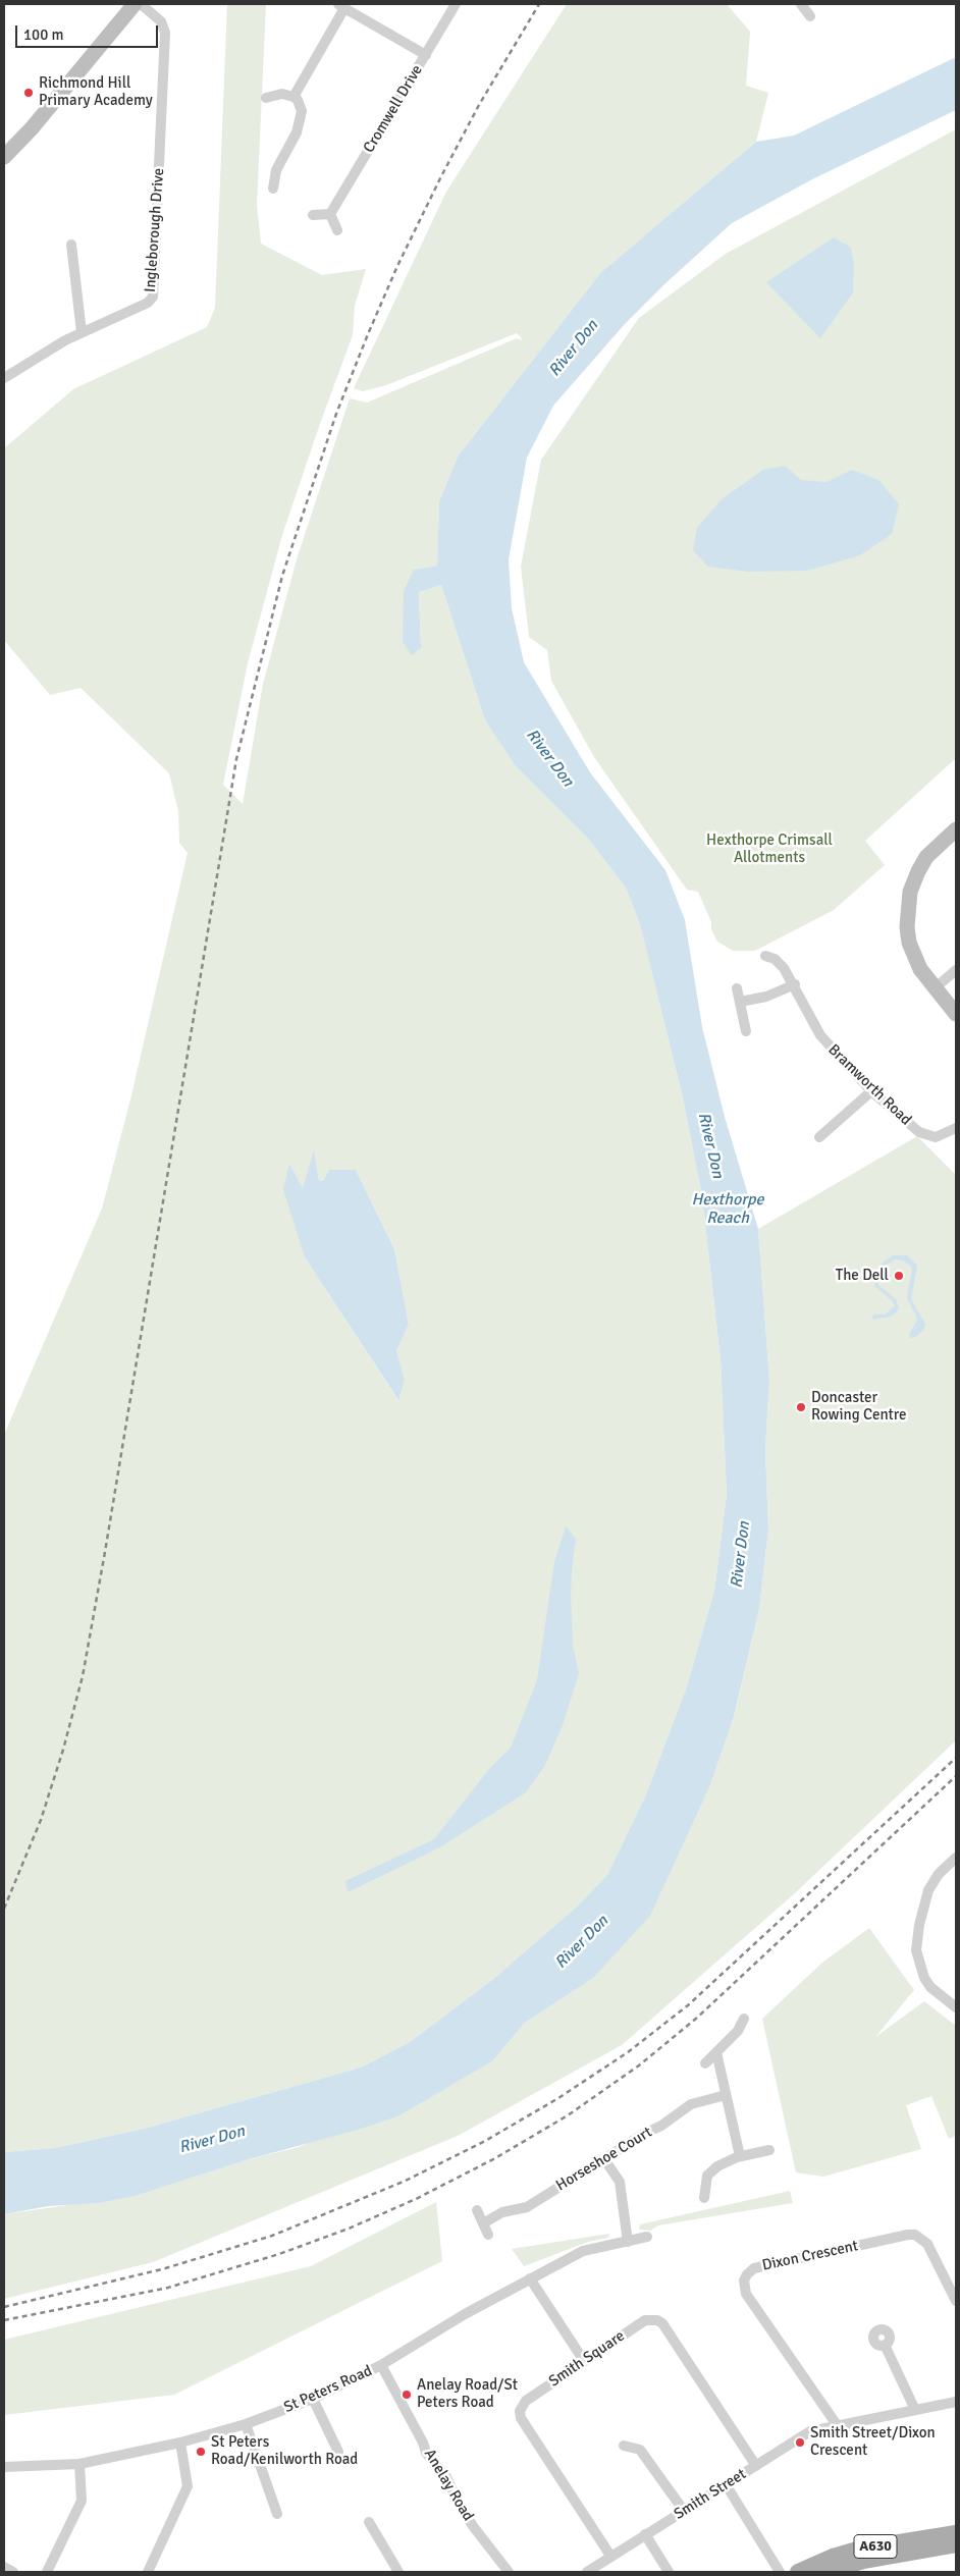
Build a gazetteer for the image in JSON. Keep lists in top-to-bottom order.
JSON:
{
  "streets": {
    "main road": ["A630"],
    "street": [
      "Cromwell Drive",
      "Ingleborough Drive",
      "Bramworth Road",
      "Horseshoe Court",
      "Dixon Crescent",
      "Smith Square",
      "St Peters Road",
      "Anelay Road",
      "Smith Street"
    ]
  },
  "crossings": [
    ["Dixon Crescent", "Smith Street"],
    ["Smith Square", "Smith Street"],
    ["St Peters Road", "Anelay Road"]
  ],
  "water": ["River Don", "Hexthorpe Reach"],
  "parks": ["Hexthorpe Crimsall Allotments"],
  "places": [
    "Richmond Hill Primary Academy",
    "The Dell",
    "Doncaster Rowing Centre",
    "Anelay Road/St Peters Road",
    "Smith Street/Dixon Crescent",
    "St Peters Road/Kenilworth Road"
  ],
  "scale_bar": "100 m"
}
